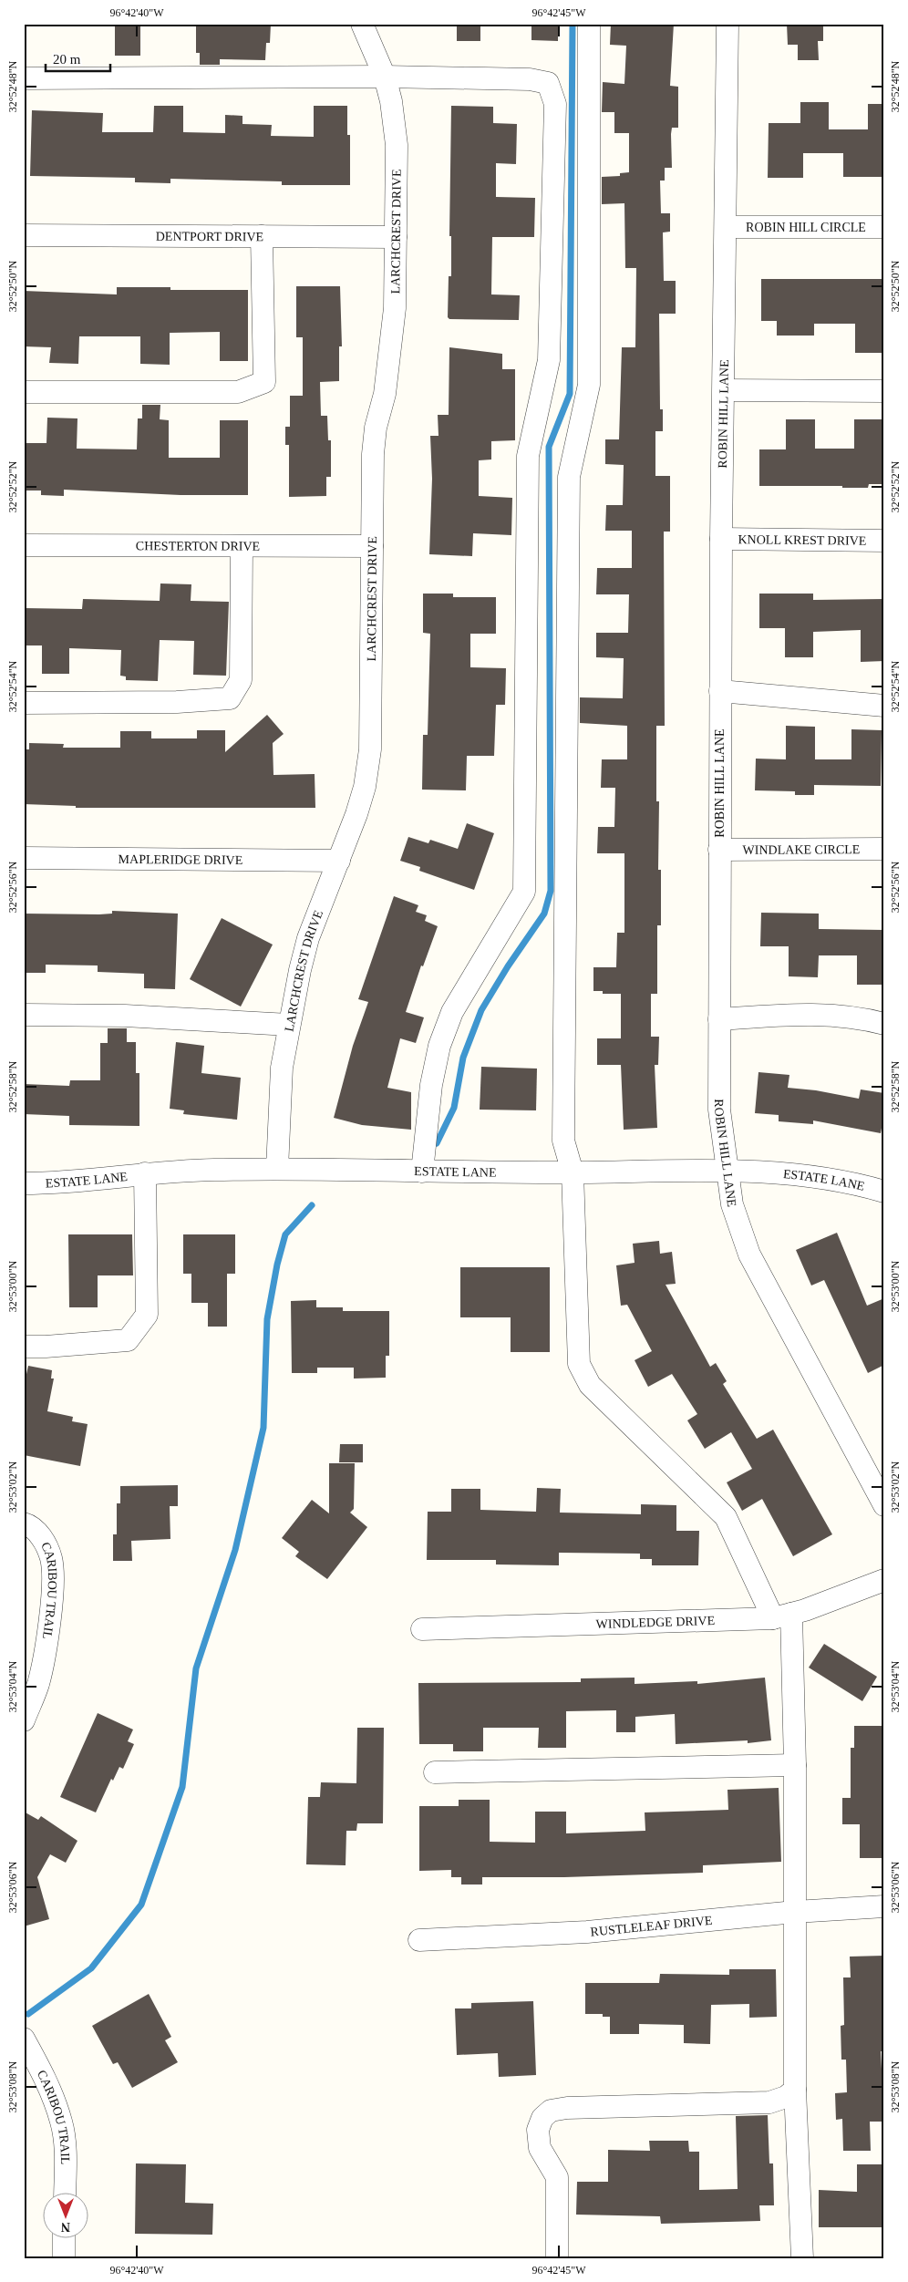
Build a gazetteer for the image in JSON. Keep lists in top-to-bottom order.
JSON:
{
  "streets": {
    "street": [
      "ROBIN HILL CIRCLE",
      "LARCHCREST DRIVE",
      "DENTPORT DRIVE",
      "ROBIN HILL LANE",
      "KNOLL KREST DRIVE",
      "CHESTERTON DRIVE",
      "WINDLAKE CIRCLE",
      "MAPLERIDGE DRIVE",
      "ESTATE LANE",
      "CARIBOU TRAIL",
      "WINDLEDGE DRIVE",
      "RUSTLELEAF DRIVE"
    ]
  },
  "crossings": [
    ["ROBIN HILL CIRCLE", "ROBIN HILL LANE"],
    ["LARCHCREST DRIVE", "DENTPORT DRIVE"],
    ["LARCHCREST DRIVE", "CHESTERTON DRIVE"],
    ["LARCHCREST DRIVE", "MAPLERIDGE DRIVE"],
    ["LARCHCREST DRIVE", "ESTATE LANE"],
    ["ROBIN HILL LANE", "KNOLL KREST DRIVE"],
    ["ROBIN HILL LANE", "WINDLAKE CIRCLE"],
    ["ROBIN HILL LANE", "ESTATE LANE"]
  ],
  "scale_bar": "20 m",
  "north": "bottom",
  "coordinates": [
    "96°42'40\"W",
    "96°42'45\"W",
    "32°52'48\"N",
    "32°52'50\"N",
    "32°52'52\"N",
    "32°52'54\"N",
    "32°52'56\"N",
    "32°52'58\"N",
    "32°53'00\"N",
    "32°53'02\"N",
    "32°53'04\"N",
    "32°53'06\"N",
    "32°53'08\"N"
  ]
}
